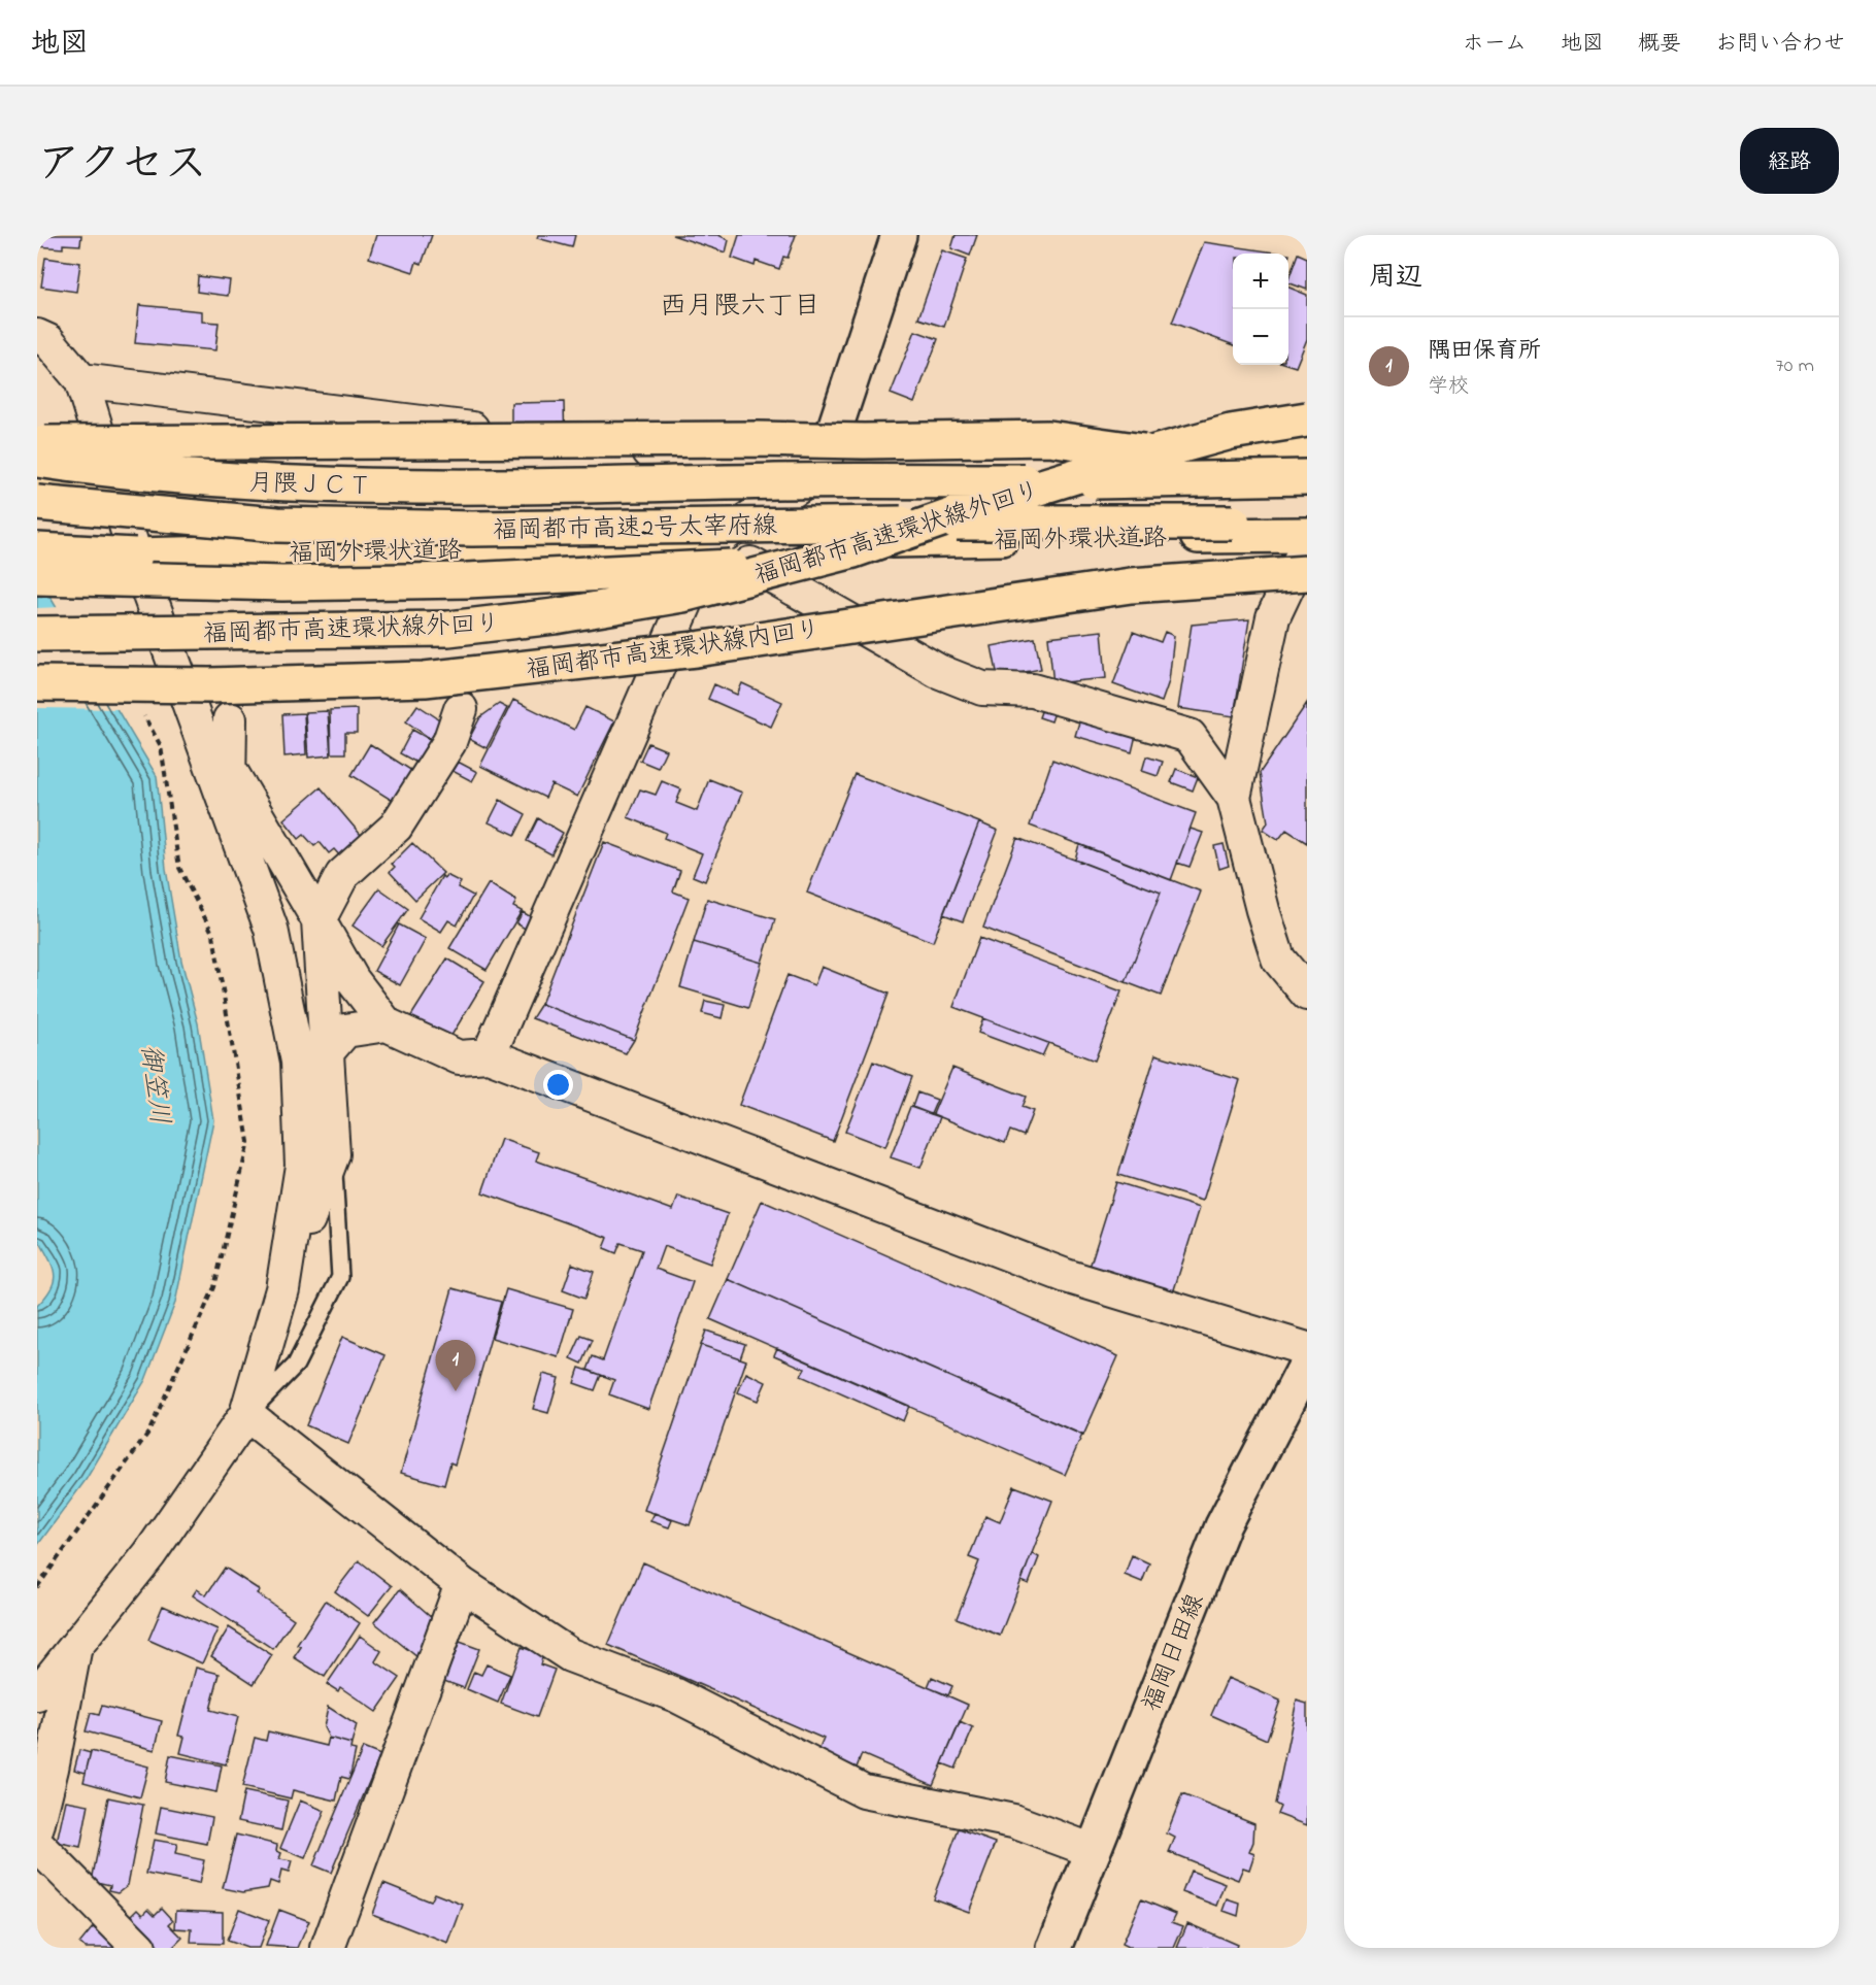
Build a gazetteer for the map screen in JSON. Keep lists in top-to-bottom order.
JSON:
{
  "streets": {
    "highway": [
      "月隈ＪＣＴ",
      "福岡都市高速2号太宰府線",
      "福岡都市高速環状線外回り",
      "福岡外環状道路",
      "福岡都市高速環状線内回り"
    ],
    "main road": ["福岡日田線"]
  },
  "districts": ["西月隈六丁目"],
  "water": ["御笠川"],
  "page": {
    "header": "地図",
    "nav": [
      "ホーム",
      "地図",
      "概要",
      "お問い合わせ"
    ],
    "title": "アクセス",
    "buttons": "経路",
    "heading": "周辺",
    "map_buttons": ["+", "−"],
    "list": [
      {
        "mark": "1",
        "name": "隅田保育所",
        "note": "学校",
        "value": "70 m"
      }
    ],
    "pins": "1"
  }
}
